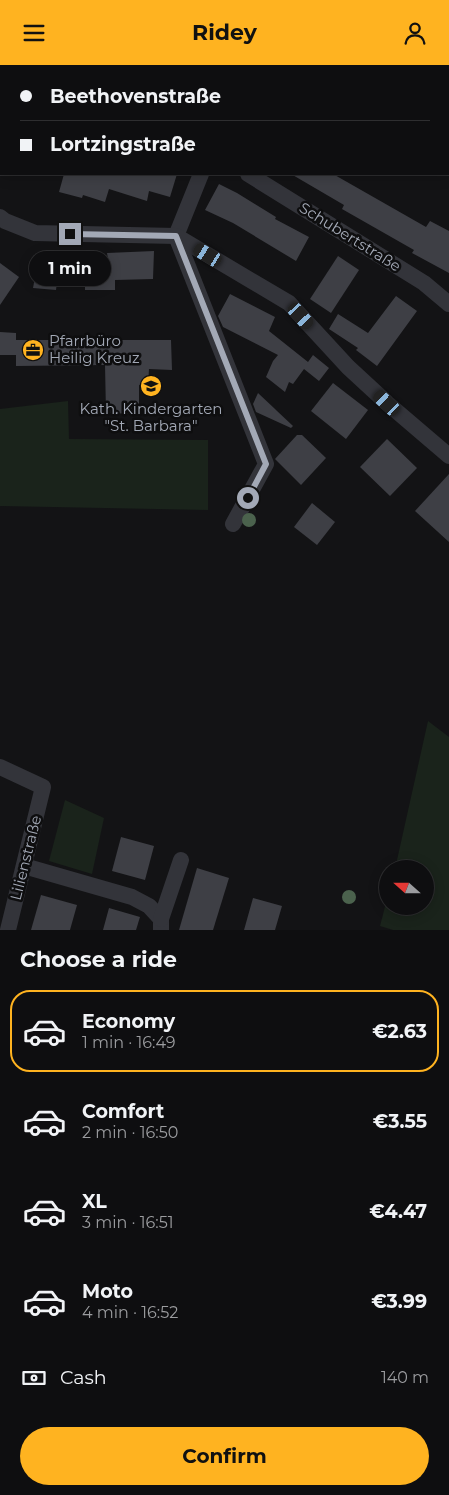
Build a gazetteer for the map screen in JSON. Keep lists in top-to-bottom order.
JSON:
{
  "streets": {
    "street": ["Schubertstraße", "Lilienstraße"]
  },
  "places": {
    "office": ["Pfarrbüro Heilig Kreuz"],
    "school or university": ["Kath. Kindergarten \"St. Barbara\""]
  },
  "north": "left",
  "page": {
    "header": "Ridey",
    "banner": ["Beethovenstraße", "Lortzingstraße"],
    "bubble": "1 min",
    "heading": "Choose a ride",
    "list": [
      {
        "name": "Economy",
        "note": "1 min · 16:49",
        "value": "€2.63"
      },
      {
        "name": "Comfort",
        "note": "2 min · 16:50",
        "value": "€3.55"
      },
      {
        "name": "XL",
        "note": "3 min · 16:51",
        "value": "€4.47"
      },
      {
        "name": "Moto",
        "note": "4 min · 16:52",
        "value": "€3.99"
      }
    ],
    "pay": ["Cash", "140 m"],
    "buttons": "Confirm"
  }
}
